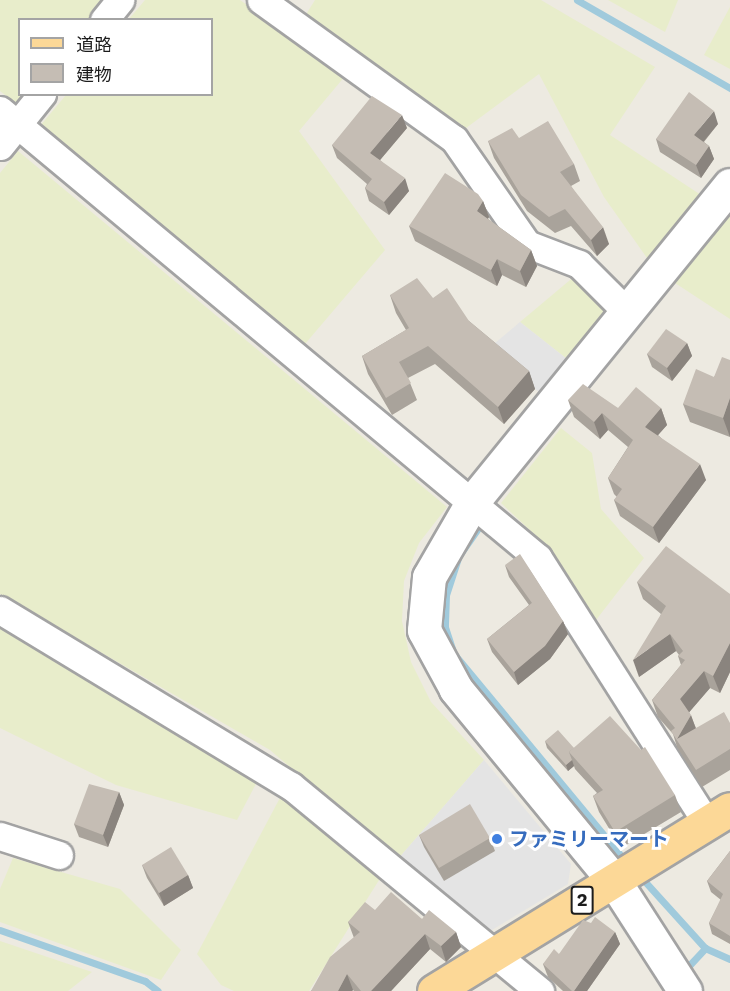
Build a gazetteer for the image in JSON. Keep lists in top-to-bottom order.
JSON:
{
  "streets": {
    "main road": ["2"]
  },
  "places": ["ファミリーマート"],
  "legend": ["道路", "建物"]
}
